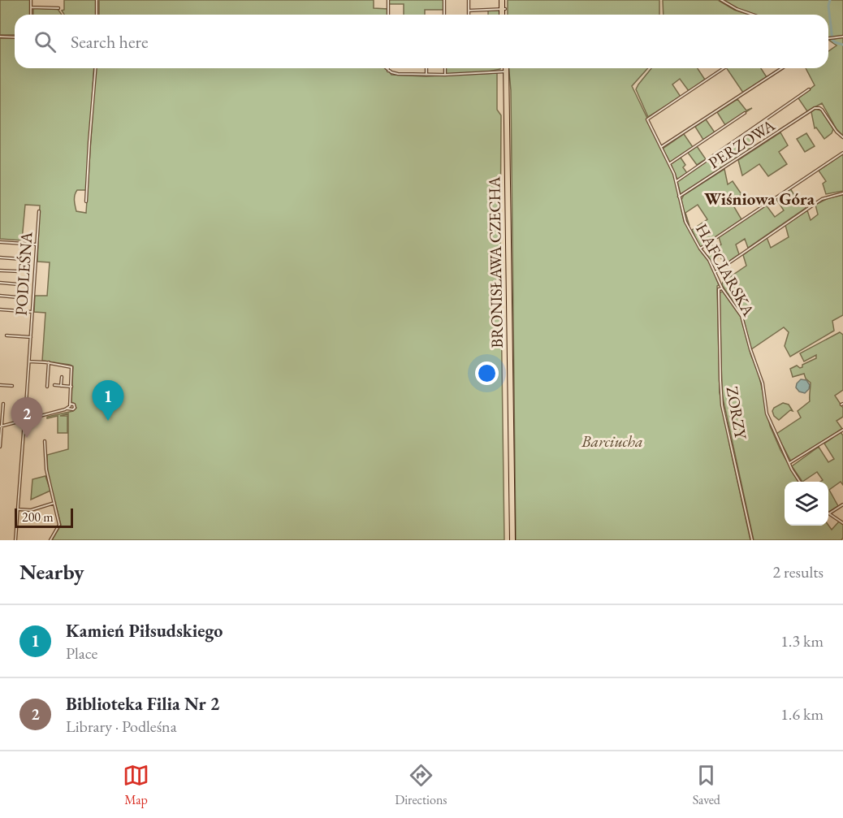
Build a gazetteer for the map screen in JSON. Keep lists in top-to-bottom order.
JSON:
{
  "streets": {
    "main road": ["BRONISŁAWA CZECHA"],
    "street": [
      "PERZOWA",
      "HAFCIARSKA",
      "PODLEŚNA",
      "ZORZY"
    ]
  },
  "crossings": [
    ["PERZOWA", "HAFCIARSKA"],
    ["HAFCIARSKA", "ZORZY"]
  ],
  "districts": ["Wiśniowa Góra"],
  "parks": ["Barciucha"],
  "scale_bar": "200 m",
  "page": {
    "search": "Search here",
    "pins": ["1", "2"],
    "scale": "200 m",
    "heading": ["Nearby", "2 results"],
    "list": [
      {
        "mark": "1",
        "name": "Kamień Piłsudskiego",
        "note": "Place",
        "value": "1.3 km"
      },
      {
        "mark": "2",
        "name": "Biblioteka Filia Nr 2",
        "note": "Library · Podleśna",
        "value": "1.6 km"
      }
    ],
    "nav": ["Map", "Directions", "Saved"]
  }
}
